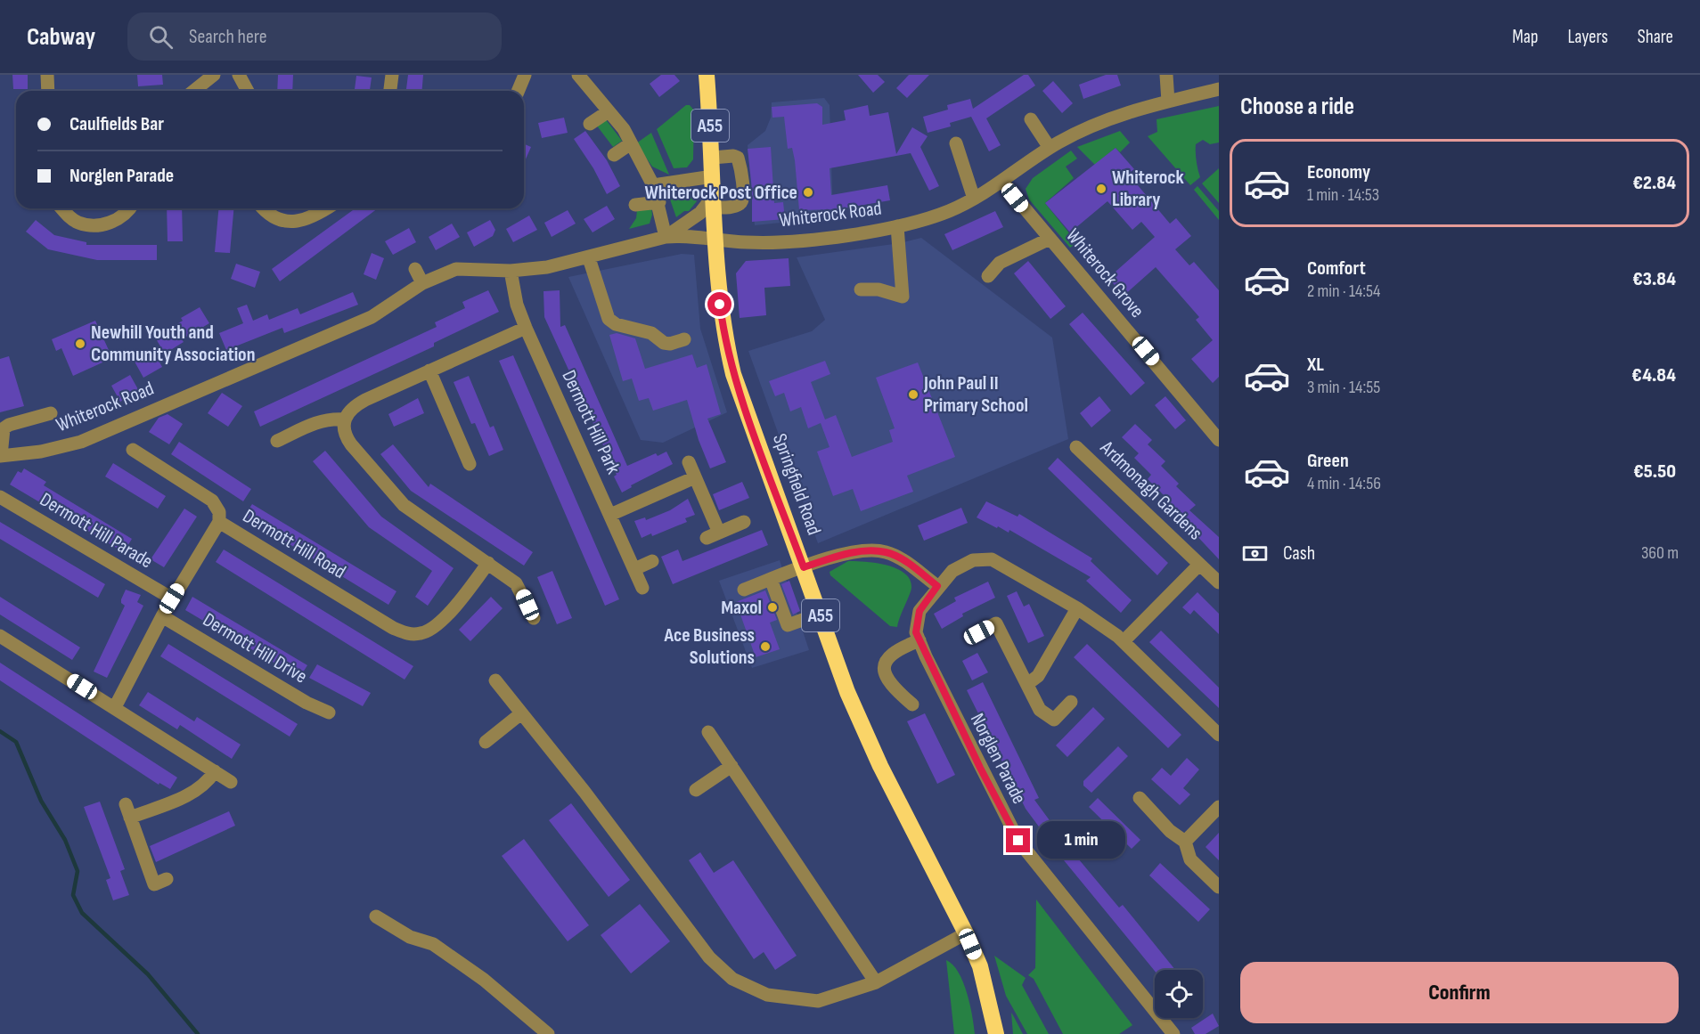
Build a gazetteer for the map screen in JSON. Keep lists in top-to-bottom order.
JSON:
{
  "streets": {
    "highway": ["A55", "Springfield Road"],
    "street": [
      "Whiterock Road",
      "Whiterock Grove",
      "Dermott Hill Park",
      "Ardmonagh Gardens",
      "Dermott Hill Parade",
      "Dermott Hill Road",
      "Dermott Hill Drive",
      "Norglen Parade"
    ]
  },
  "crossings": [
    ["Whiterock Road", "Whiterock Grove"],
    ["Whiterock Road", "Dermott Hill Park"],
    ["Whiterock Road", "Springfield Road"],
    ["Ardmonagh Gardens", "Norglen Parade"],
    ["Dermott Hill Parade", "Dermott Hill Road"],
    ["Dermott Hill Road", "Dermott Hill Drive"]
  ],
  "places": [
    "Whiterock Library",
    "Whiterock Post Office",
    "Newhill Youth and Community Association",
    "John Paul II Primary School",
    "Maxol",
    "Ace Business Solutions"
  ],
  "page": {
    "header": "Cabway",
    "search": "Search here",
    "nav": ["Map", "Layers", "Share"],
    "heading": "Choose a ride",
    "banner": ["Caulfields Bar", "Norglen Parade"],
    "list": [
      {
        "name": "Economy",
        "note": "1 min · 14:53",
        "value": "€2.84"
      },
      {
        "name": "Comfort",
        "note": "2 min · 14:54",
        "value": "€3.84"
      },
      {
        "name": "XL",
        "note": "3 min · 14:55",
        "value": "€4.84"
      },
      {
        "name": "Green",
        "note": "4 min · 14:56",
        "value": "€5.50"
      }
    ],
    "pay": ["Cash", "360 m"],
    "bubble": "1 min",
    "buttons": "Confirm"
  }
}
